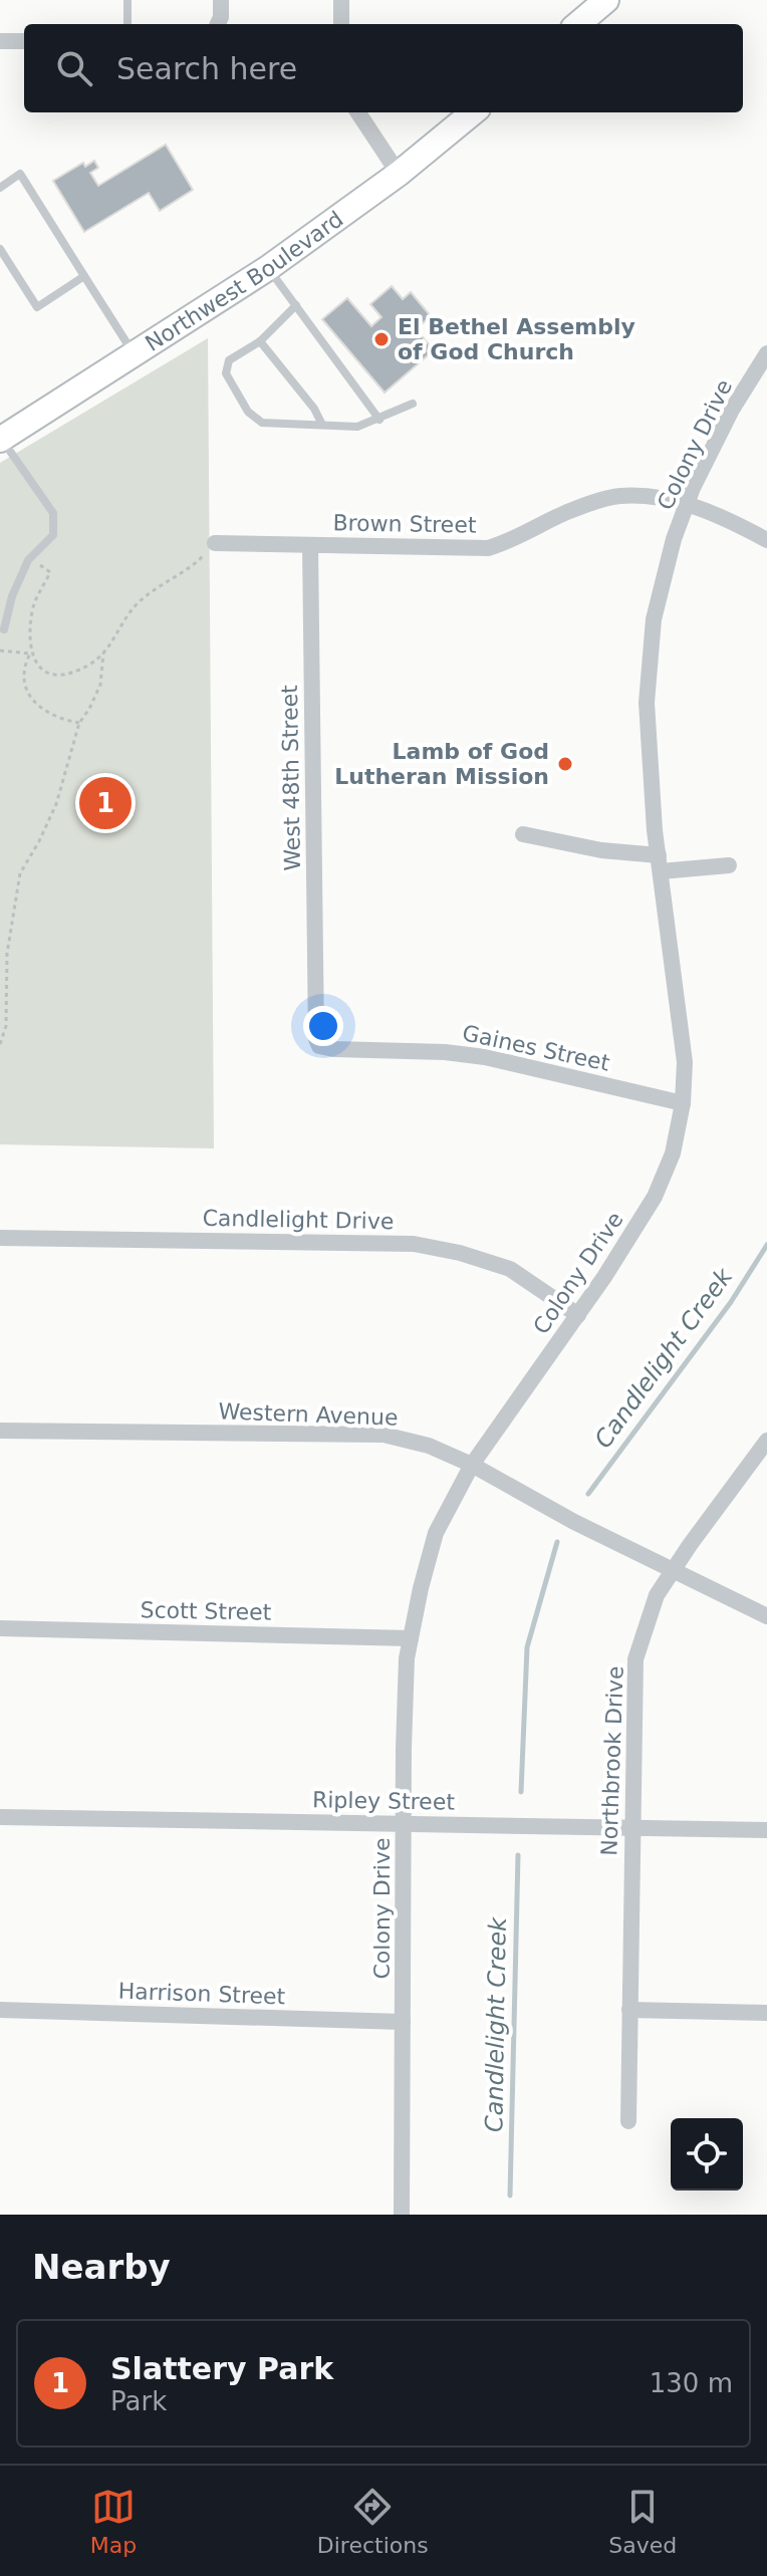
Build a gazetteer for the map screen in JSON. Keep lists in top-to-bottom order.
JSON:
{
  "streets": {
    "main road": ["Northwest Boulevard"],
    "street": [
      "Colony Drive",
      "Brown Street",
      "West 48th Street",
      "Gaines Street",
      "Candlelight Drive",
      "Western Avenue",
      "Scott Street",
      "Northbrook Drive",
      "Ripley Street",
      "Harrison Street"
    ]
  },
  "crossings": [
    ["Colony Drive", "Brown Street"],
    ["Colony Drive", "Gaines Street"],
    ["Colony Drive", "Candlelight Drive"],
    ["Colony Drive", "Western Avenue"],
    ["Colony Drive", "Scott Street"],
    ["Colony Drive", "Ripley Street"],
    ["Colony Drive", "Harrison Street"],
    ["Brown Street", "West 48th Street"],
    ["West 48th Street", "Gaines Street"],
    ["Western Avenue", "Northbrook Drive"],
    ["Northbrook Drive", "Ripley Street"]
  ],
  "water": ["Candlelight Creek"],
  "places": ["El Bethel Assembly of God Church", "Lamb of God Lutheran Mission"],
  "page": {
    "search": "Search here",
    "pins": "1",
    "heading": "Nearby",
    "list": [
      {
        "mark": "1",
        "name": "Slattery Park",
        "note": "Park",
        "value": "130 m"
      }
    ],
    "nav": ["Map", "Directions", "Saved"]
  }
}
